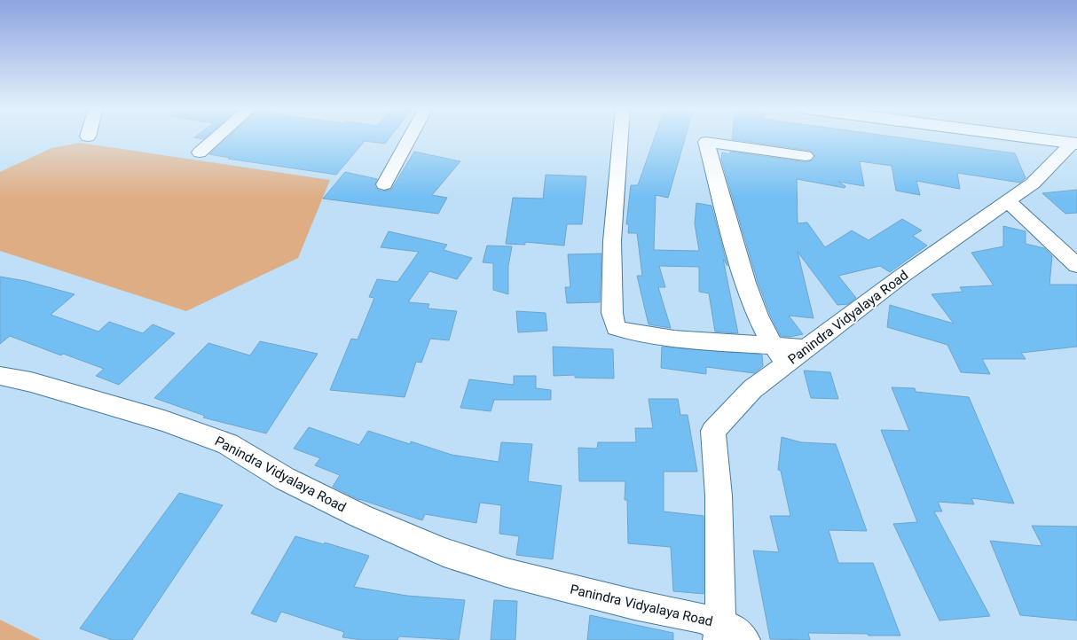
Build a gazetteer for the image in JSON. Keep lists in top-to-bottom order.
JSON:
{
  "streets": {
    "street": ["Panindra Vidyalaya Road"]
  }
}
